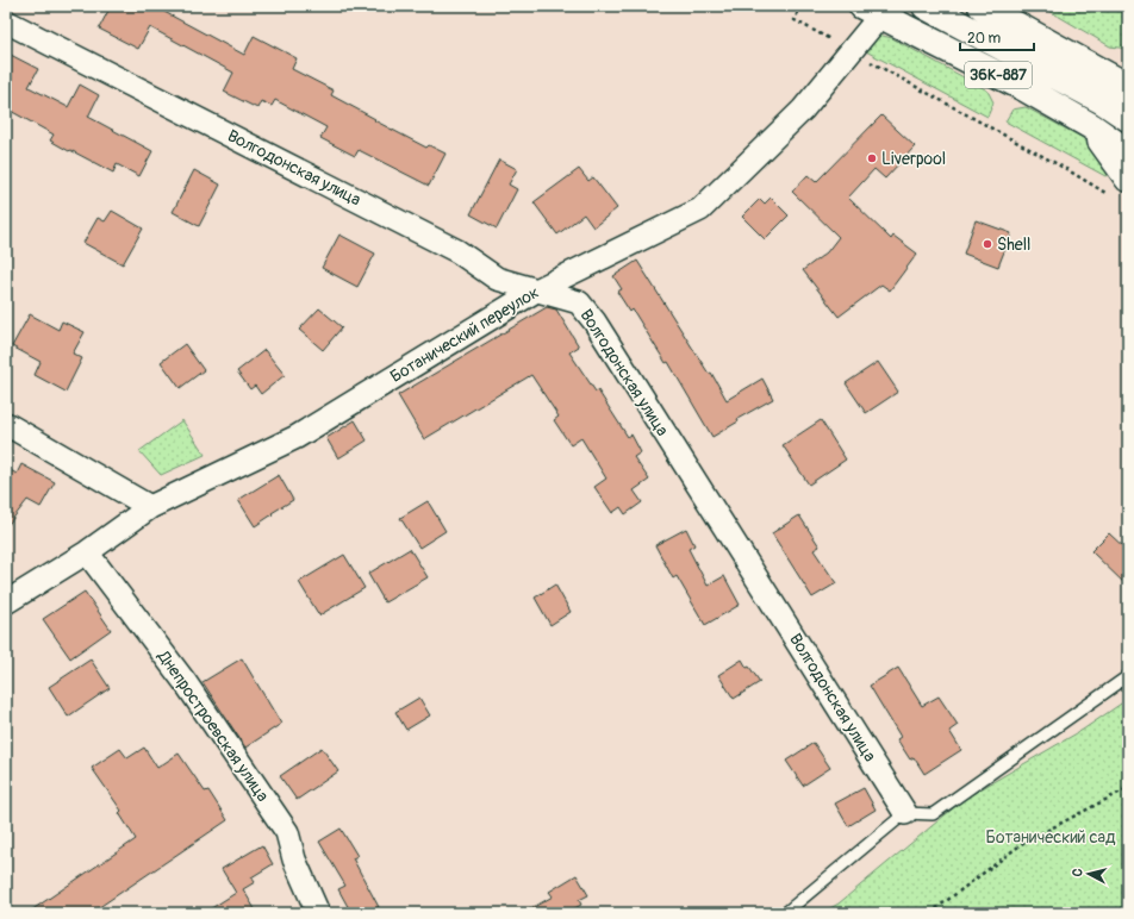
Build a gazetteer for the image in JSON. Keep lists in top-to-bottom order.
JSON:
{
  "streets": {
    "main road": ["36К-887"],
    "street": ["Волгодонская улица", "Ботанический переулок", "Днепростроевская улица"]
  },
  "crossings": [
    ["36К-887", "Ботанический переулок"],
    ["Волгодонская улица", "Ботанический переулок"],
    ["Ботанический переулок", "Днепростроевская улица"]
  ],
  "parks": ["Ботанический сад"],
  "places": ["Liverpool", "Shell"],
  "scale_bar": "20 m",
  "north": "left"
}
